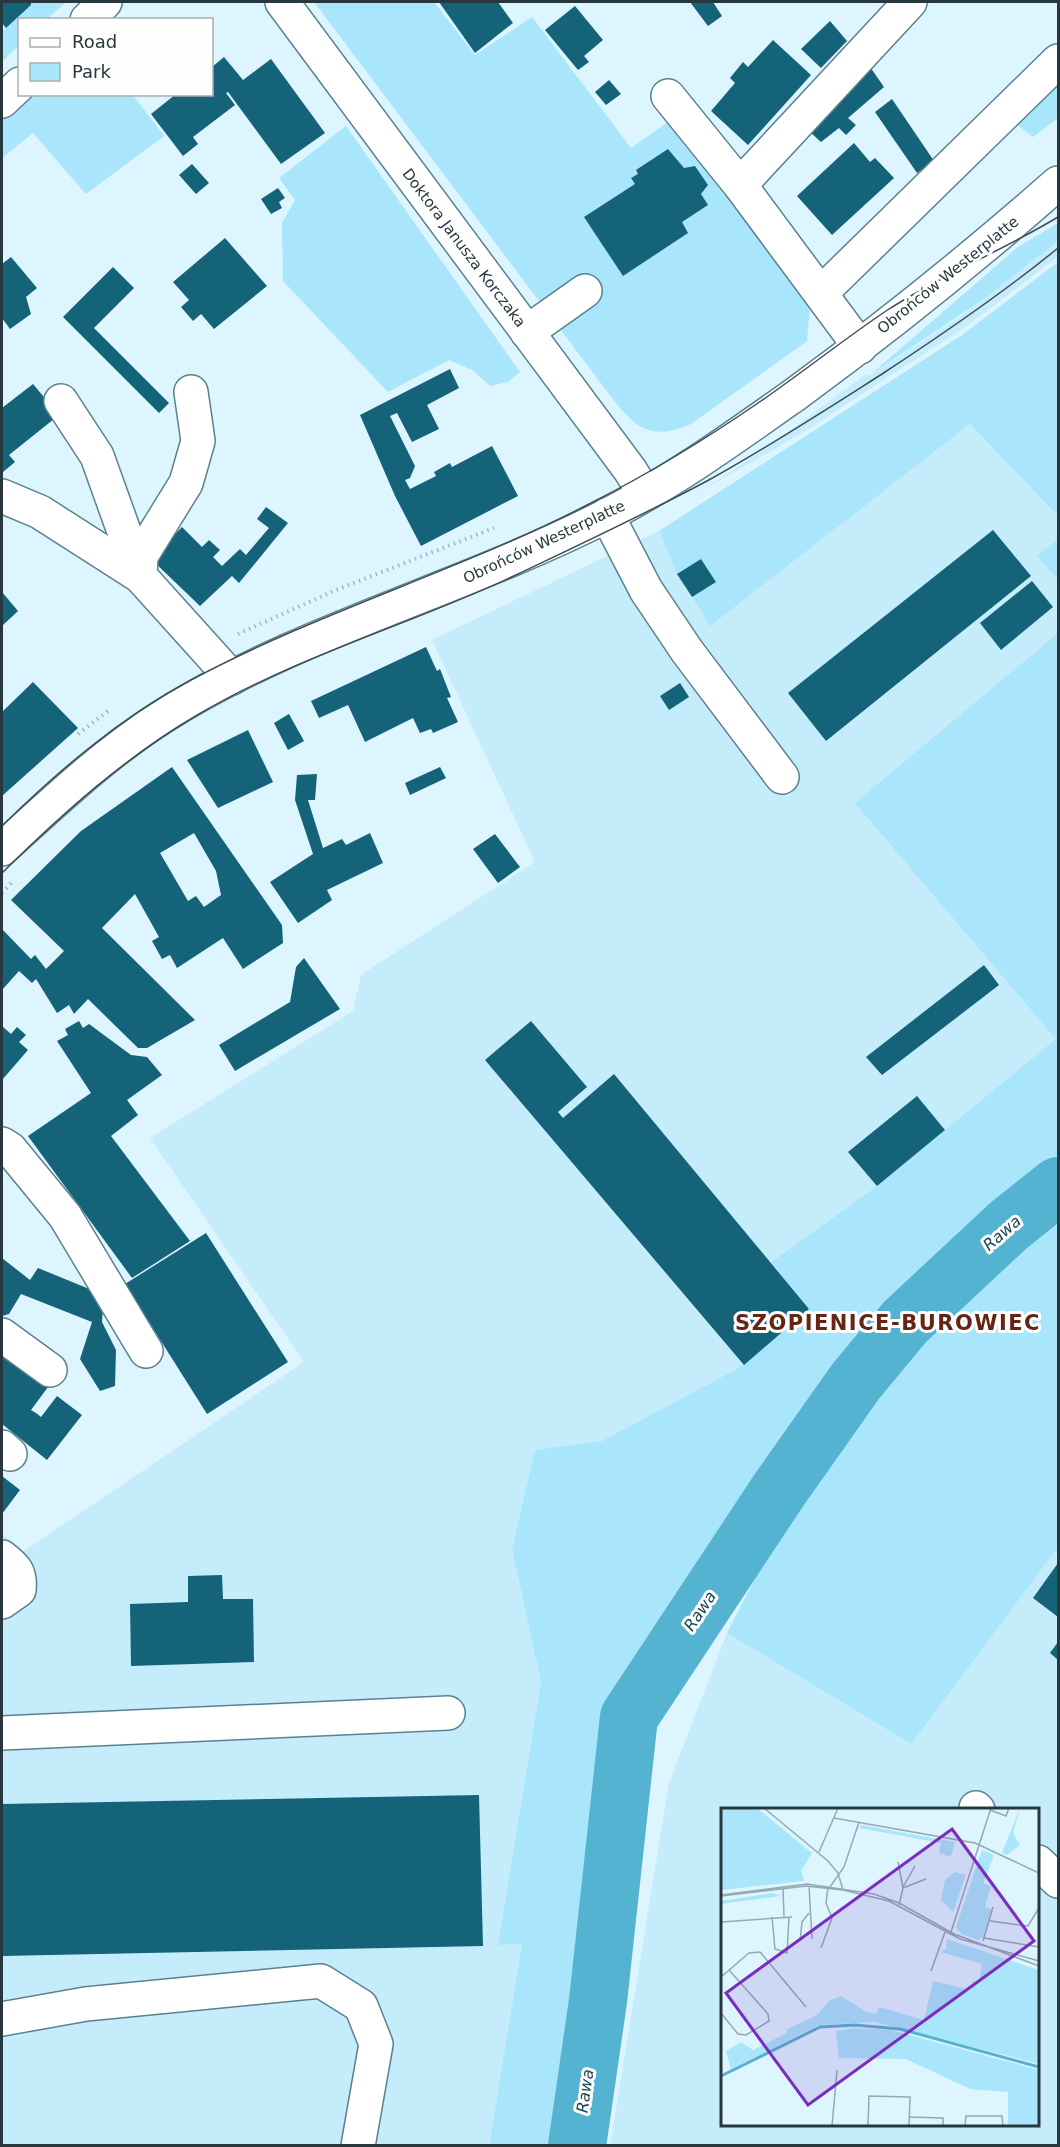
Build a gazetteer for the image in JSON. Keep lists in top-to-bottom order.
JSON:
{
  "streets": {
    "street": ["Doktora Janusza Korczaka", "Obrońców Westerplatte"]
  },
  "crossings": [
    ["Doktora Janusza Korczaka", "Obrońców Westerplatte"]
  ],
  "districts": ["SZOPIENICE-BUROWIEC"],
  "water": ["Rawa"],
  "legend": ["Road", "Park"]
}
